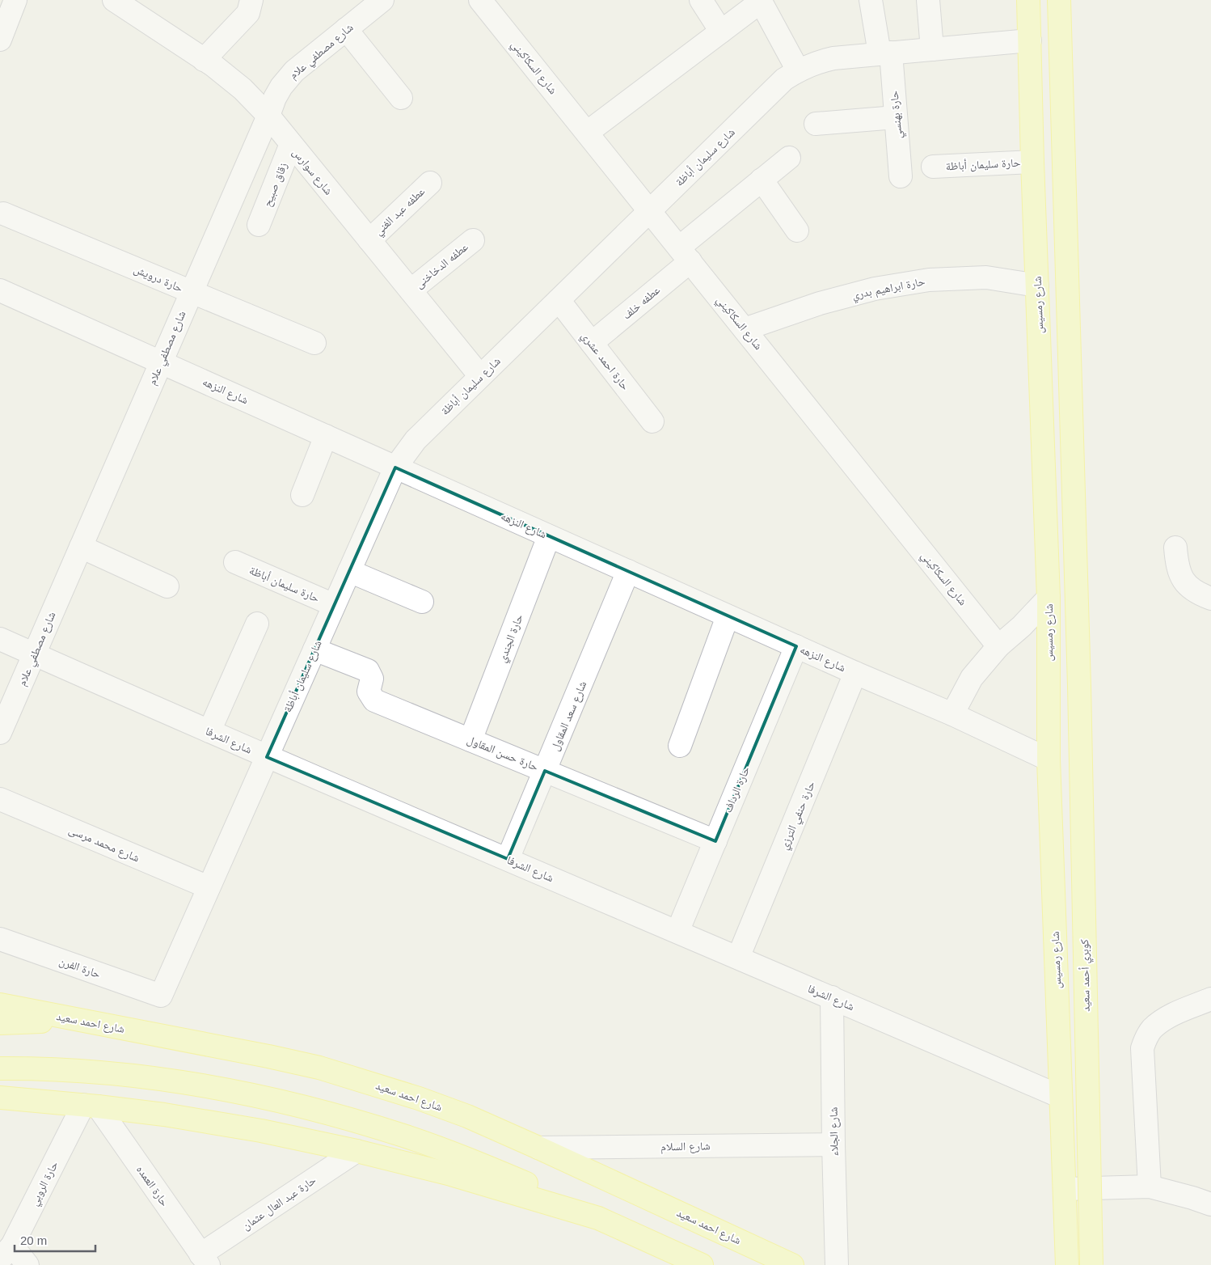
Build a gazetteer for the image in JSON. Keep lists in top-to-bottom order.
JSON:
{
  "streets": {
    "main road": ["شارع رمسيس", "كوبري أحمد سعيد", "شارع احمد سعيد"],
    "street": [
      "شارع مصطفي علام",
      "شارع السكاكيني",
      "حارة بهنسي",
      "شارع سليمان أباظة",
      "حارة سليمان أباظة",
      "شارع سوارس",
      "زقاق صبيح",
      "عطفه عبد الغني",
      "عطفه الدخاخنى",
      "حارة درويش",
      "حارة ابراهيم بدري",
      "عطفه خلف",
      "حارة احمد عشري",
      "شارع النزهه",
      "حارة الجندي",
      "شارع سعد المقاول",
      "شارع الشرفا",
      "حارة حسن المقاول",
      "حارة الرداف",
      "حارة حنفي الترزي",
      "شارع محمد مرسى",
      "حارة الفرن",
      "شارع الجلاء",
      "شارع السلام",
      "حارة الروبي",
      "حارة العمده",
      "حارة عبد العال عثمان"
    ]
  },
  "crossings": [
    ["شارع مصطفي علام", "شارع سوارس"],
    ["شارع مصطفي علام", "حارة درويش"],
    ["شارع مصطفي علام", "شارع النزهه"],
    ["شارع مصطفي علام", "شارع الشرفا"],
    ["شارع السكاكيني", "شارع سليمان أباظة"],
    ["شارع السكاكيني", "حارة ابراهيم بدري"],
    ["شارع السكاكيني", "عطفه خلف"],
    ["حارة بهنسي", "شارع سليمان أباظة"],
    ["شارع سليمان أباظة", "حارة سليمان أباظة"],
    ["شارع سليمان أباظة", "شارع سوارس"],
    ["شارع سليمان أباظة", "شارع رمسيس"],
    ["شارع سليمان أباظة", "حارة احمد عشري"],
    ["شارع سليمان أباظة", "شارع النزهه"],
    ["شارع سليمان أباظة", "شارع الشرفا"],
    ["شارع سليمان أباظة", "حارة حسن المقاول"],
    ["شارع سليمان أباظة", "شارع محمد مرسى"],
    ["شارع سليمان أباظة", "حارة الفرن"],
    ["حارة سليمان أباظة", "شارع رمسيس"],
    ["شارع سوارس", "زقاق صبيح"],
    ["شارع سوارس", "عطفه عبد الغني"],
    ["شارع سوارس", "عطفه الدخاخنى"],
    ["حارة ابراهيم بدري", "شارع رمسيس"],
    ["عطفه خلف", "حارة احمد عشري"],
    ["شارع رمسيس", "شارع النزهه"],
    ["شارع رمسيس", "شارع الشرفا"],
    ["شارع النزهه", "حارة الجندي"],
    ["شارع النزهه", "شارع سعد المقاول"],
    ["شارع النزهه", "حارة الرداف"],
    ["شارع النزهه", "حارة حنفي الترزي"],
    ["حارة الجندي", "حارة حسن المقاول"],
    ["شارع سعد المقاول", "شارع الشرفا"],
    ["شارع سعد المقاول", "حارة حسن المقاول"],
    ["شارع الشرفا", "حارة الرداف"],
    ["شارع الشرفا", "حارة حنفي الترزي"],
    ["شارع الشرفا", "شارع الجلاء"],
    ["حارة حسن المقاول", "حارة الرداف"],
    ["شارع احمد سعيد", "شارع السلام"],
    ["شارع الجلاء", "شارع السلام"],
    ["حارة الروبي", "حارة العمده"],
    ["حارة العمده", "حارة عبد العال عثمان"]
  ],
  "scale_bar": "20 m"
}
